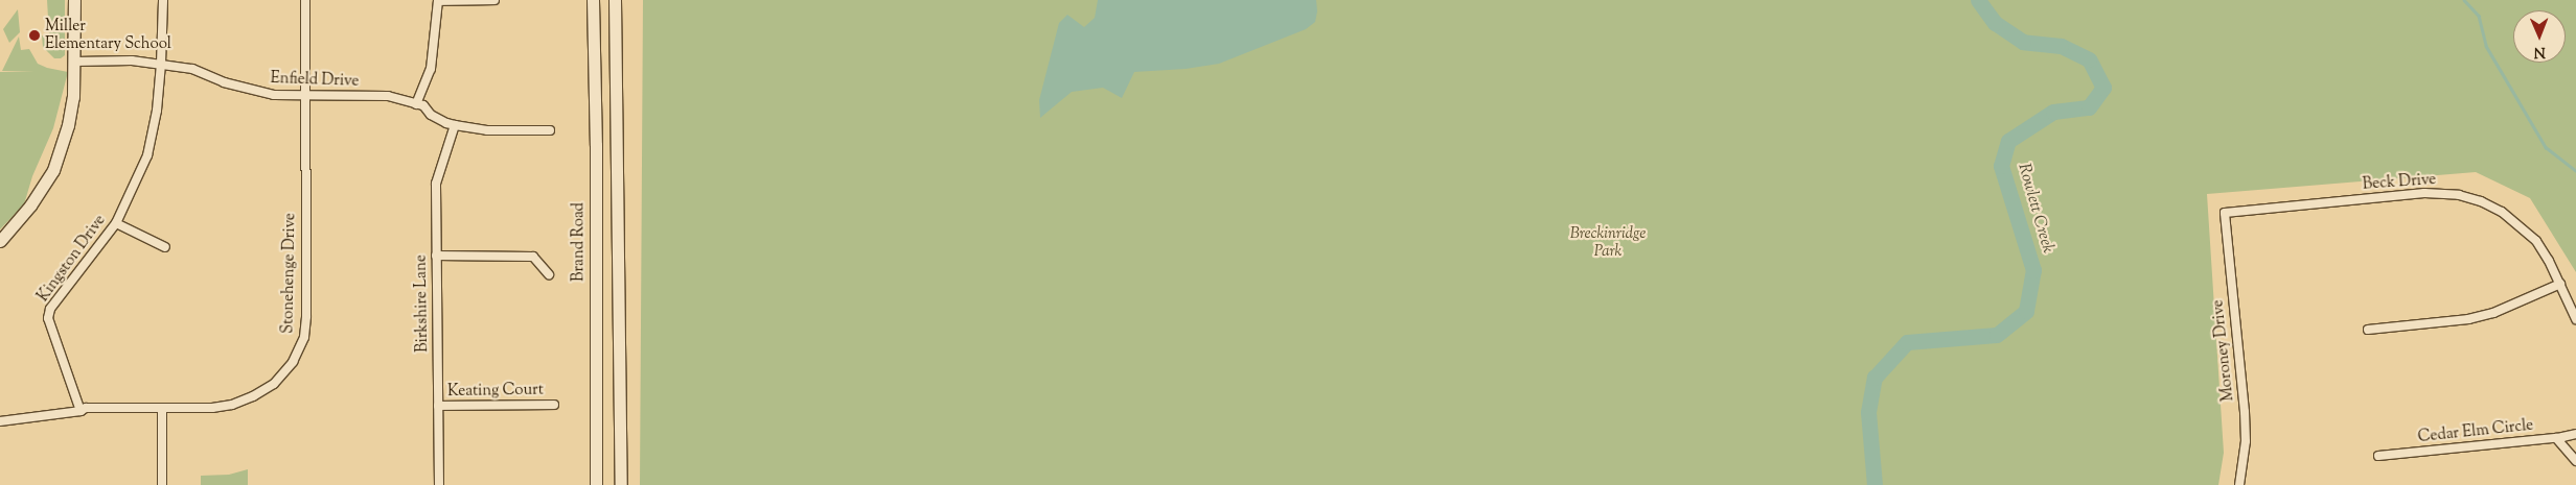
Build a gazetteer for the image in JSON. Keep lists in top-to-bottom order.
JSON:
{
  "streets": {
    "main road": ["Brand Road"],
    "street": [
      "Enfield Drive",
      "Beck Drive",
      "Kingston Drive",
      "Stonehenge Drive",
      "Birkshire Lane",
      "Moroney Drive",
      "Keating Court",
      "Cedar Elm Circle"
    ]
  },
  "crossings": [
    ["Enfield Drive", "Kingston Drive"],
    ["Enfield Drive", "Stonehenge Drive"],
    ["Enfield Drive", "Birkshire Lane"],
    ["Beck Drive", "Moroney Drive"],
    ["Kingston Drive", "Stonehenge Drive"],
    ["Birkshire Lane", "Keating Court"]
  ],
  "water": ["Rowlett Creek"],
  "parks": ["Breckinridge Park"],
  "places": ["Miller Elementary School"],
  "north": "bottom"
}
